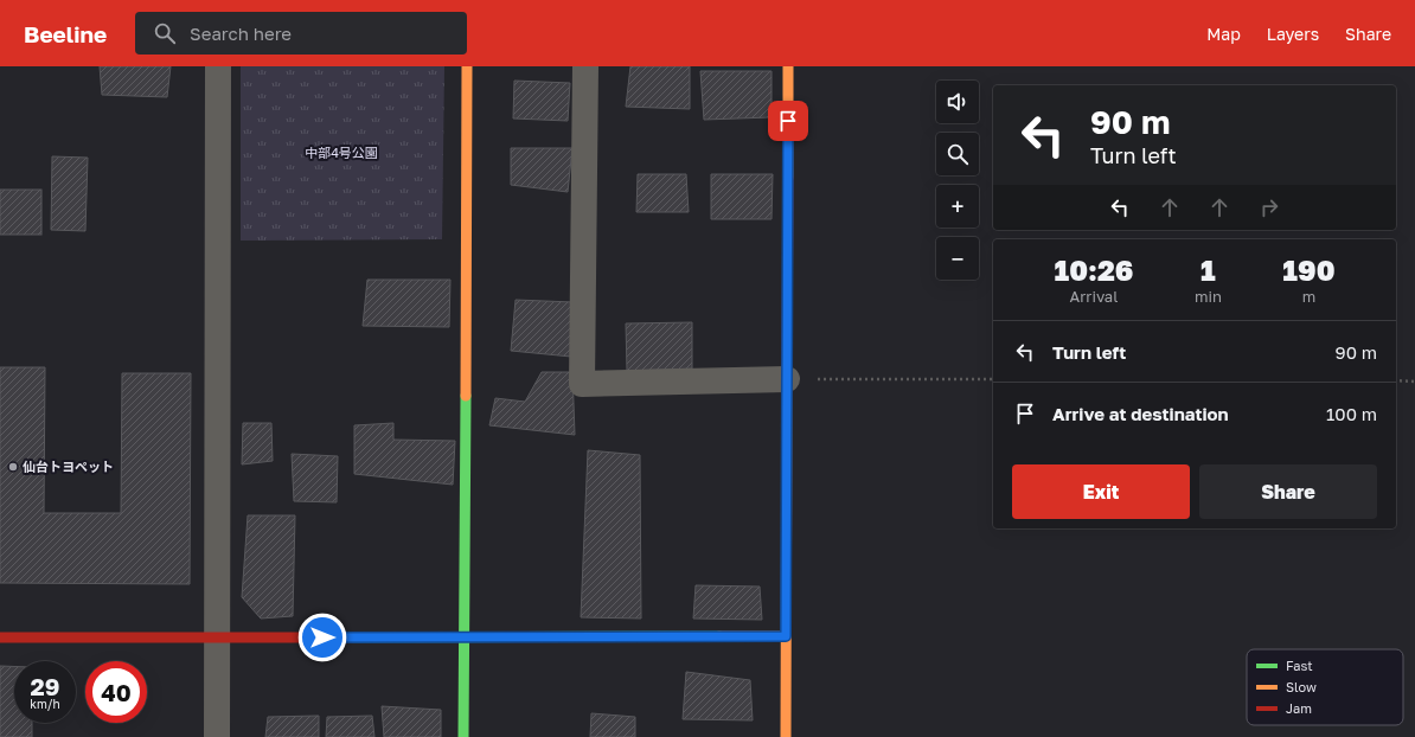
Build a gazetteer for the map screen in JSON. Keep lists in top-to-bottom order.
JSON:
{
  "parks": ["中部4号公園"],
  "places": ["仙台トヨペット"],
  "legend": ["Fast", "Slow", "Jam"],
  "page": {
    "header": "Beeline",
    "search": "Search here",
    "nav": ["Map", "Layers", "Share"],
    "map_buttons": ["+", "−"],
    "turn": ["90 m", "Turn left"],
    "eta": [
      "10:26",
      "Arrival",
      "1",
      "min",
      "190",
      "m"
    ],
    "list": [
      {
        "name": "Turn left",
        "value": "90 m"
      },
      {
        "name": "Arrive at destination",
        "value": "100 m"
      }
    ],
    "buttons": ["Exit", "Share"],
    "speed": "29 km/h",
    "limit": "40"
  }
}
